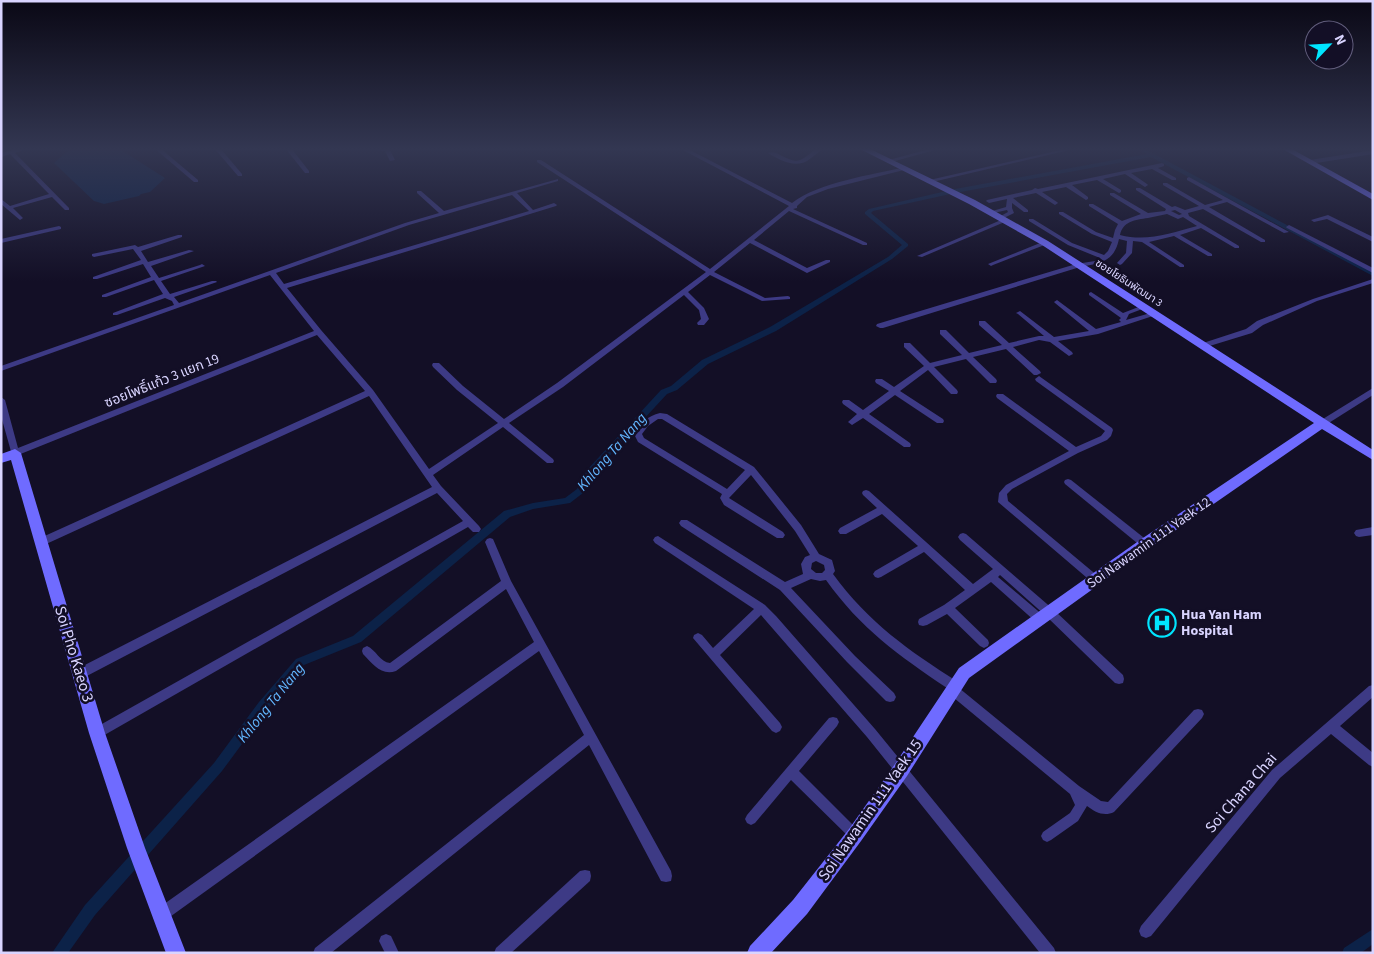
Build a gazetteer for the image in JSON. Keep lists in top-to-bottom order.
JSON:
{
  "streets": {
    "street": [
      "ซอยโยธินพัฒนา 3",
      "ซอยโพธิ์แก้ว 3 แยก 19",
      "Soi Nawamin 111 Yaek 12",
      "Soi Pho Kaeo 3",
      "Soi Chana Chai",
      "Soi Nawamin 111 Yaek 15"
    ]
  },
  "crossings": [
    ["ซอยโยธินพัฒนา 3", "Soi Nawamin 111 Yaek 12"],
    ["ซอยโพธิ์แก้ว 3 แยก 19", "Soi Pho Kaeo 3"],
    ["Soi Nawamin 111 Yaek 12", "Soi Nawamin 111 Yaek 15"]
  ],
  "water": ["Khlong Ta Nang"],
  "places": {
    "hospital": ["Hua Yan Ham Hospital"]
  },
  "north": "top right"
}
